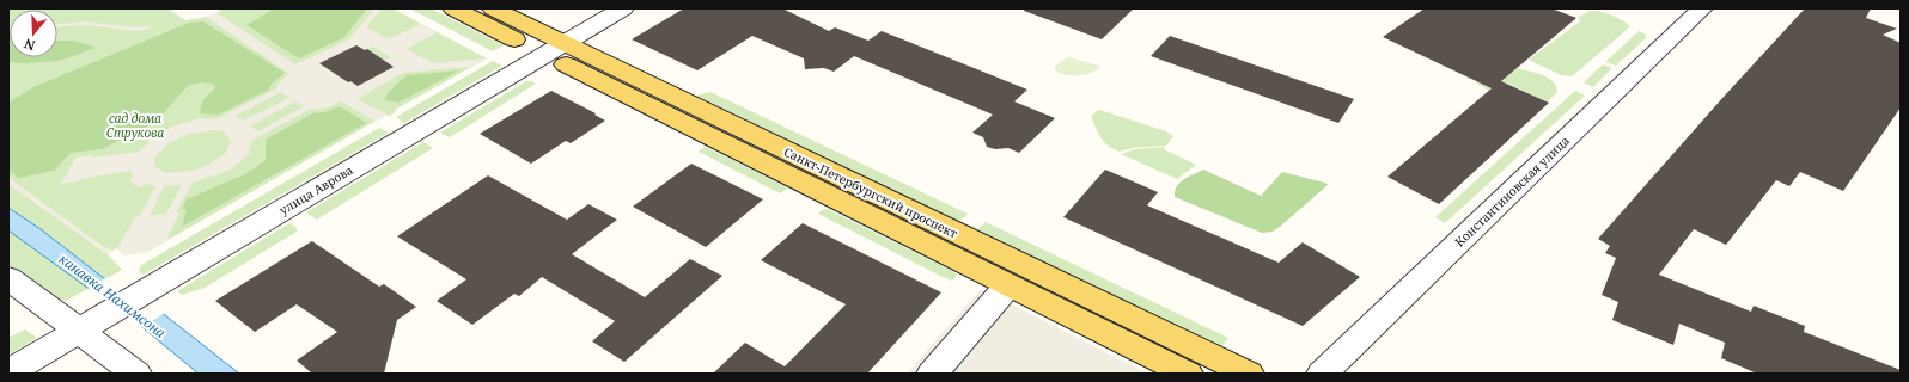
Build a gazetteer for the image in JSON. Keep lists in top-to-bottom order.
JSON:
{
  "streets": {
    "main road": ["Санкт-Петербургский проспект"],
    "street": ["улица Аврова", "Константиновская улица"]
  },
  "crossings": [
    ["улица Аврова", "Санкт-Петербургский проспект"]
  ],
  "water": ["канавка Нахимсона"],
  "parks": ["сад дома Струкова"],
  "north": "bottom"
}
